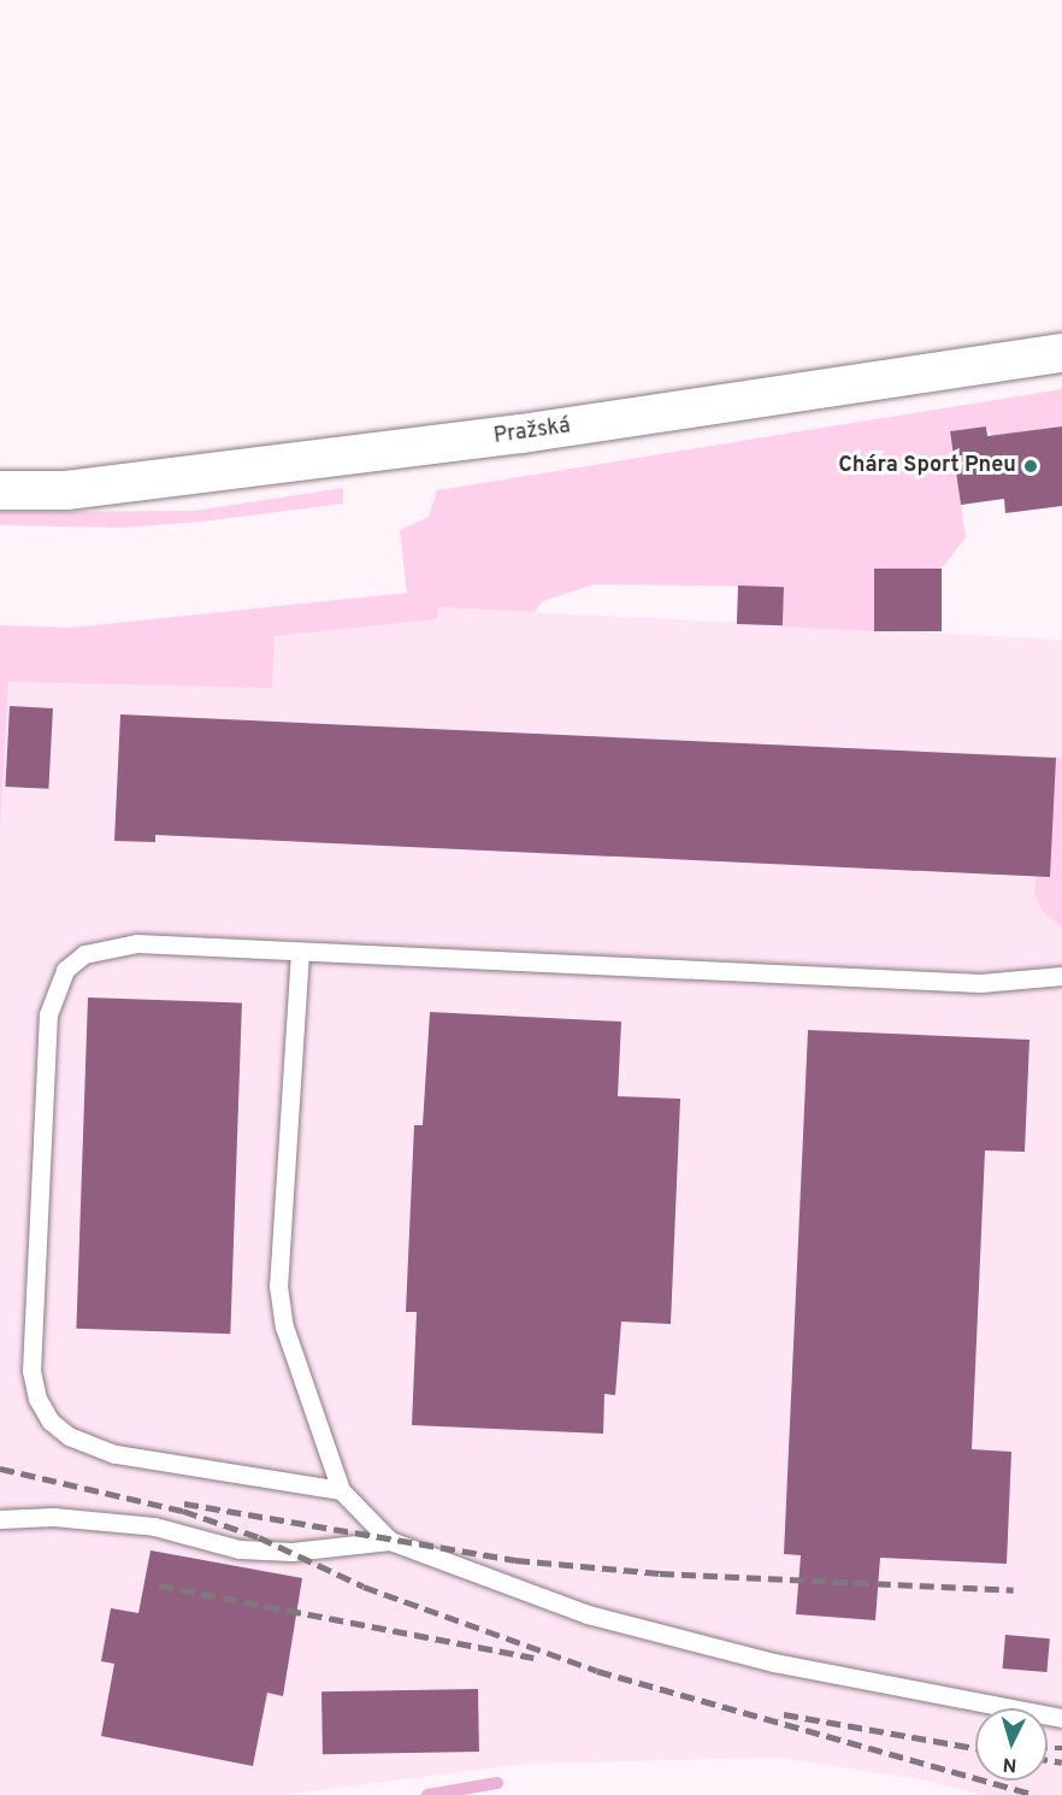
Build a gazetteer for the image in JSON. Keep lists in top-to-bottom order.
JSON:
{
  "streets": {
    "street": ["Pražská"]
  },
  "places": ["Chára Sport Pneu"],
  "north": "bottom"
}
